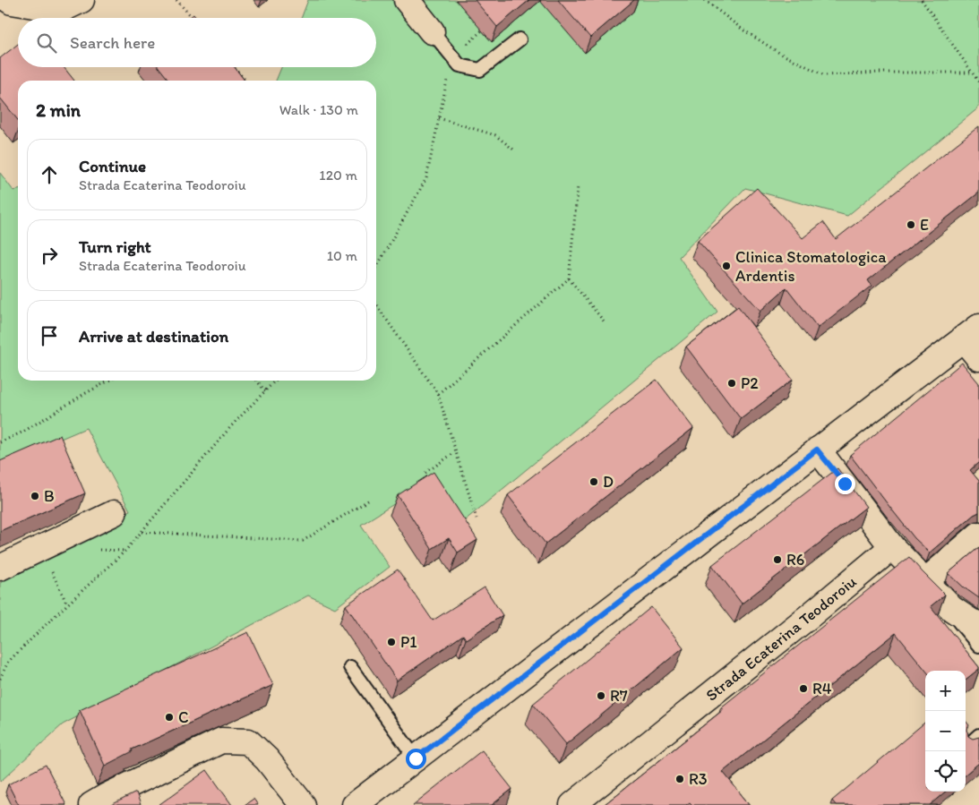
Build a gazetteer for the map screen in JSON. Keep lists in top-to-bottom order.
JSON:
{
  "streets": {
    "street": ["Strada Ecaterina Teodoroiu"]
  },
  "places": [
    "E",
    "Clinica Stomatologica Ardentis",
    "P2",
    "D",
    "B",
    "R6",
    "P1",
    "R4",
    "R7",
    "C",
    "R3"
  ],
  "page": {
    "search": "Search here",
    "heading": ["2 min", "Walk · 130 m"],
    "list": [
      ["Continue", "Strada Ecaterina Teodoroiu", "120 m"],
      ["Turn right", "Strada Ecaterina Teodoroiu", "10 m"],
      "Arrive at destination"
    ],
    "map_buttons": ["+", "−"]
  }
}
